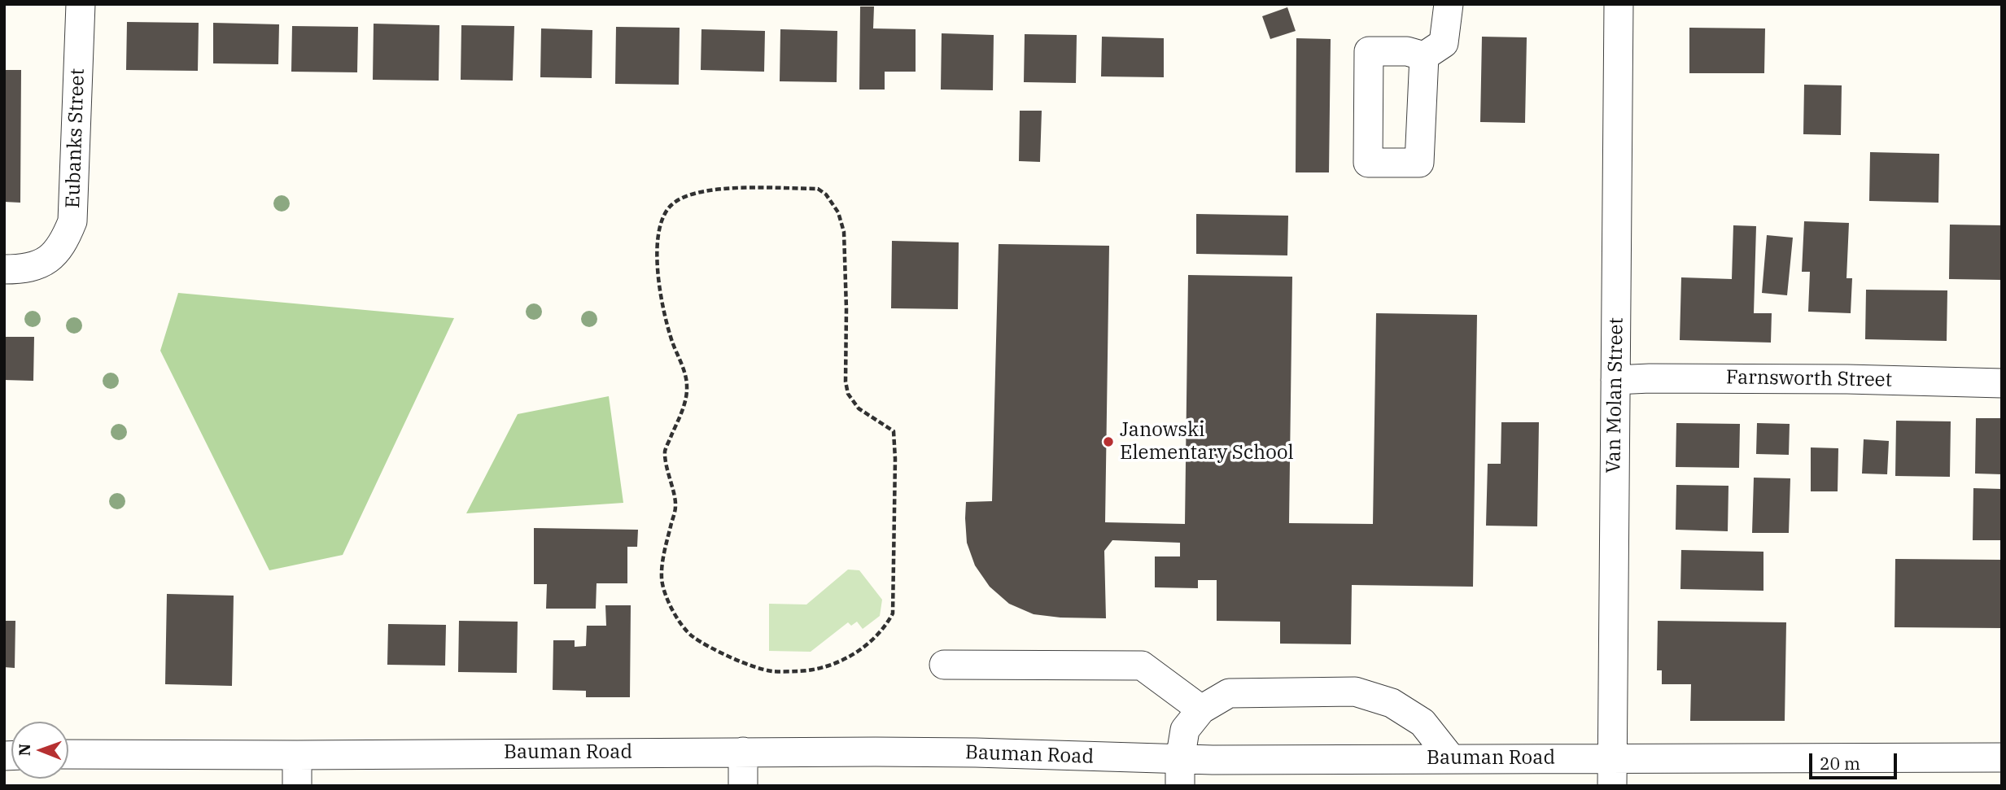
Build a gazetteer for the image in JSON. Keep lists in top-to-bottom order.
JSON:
{
  "streets": {
    "street": [
      "Eubanks Street",
      "Farnsworth Street",
      "Van Molan Street",
      "Bauman Road"
    ]
  },
  "crossings": [
    ["Farnsworth Street", "Van Molan Street"],
    ["Van Molan Street", "Bauman Road"]
  ],
  "places": ["Janowski Elementary School"],
  "scale_bar": "20 m",
  "north": "left"
}
